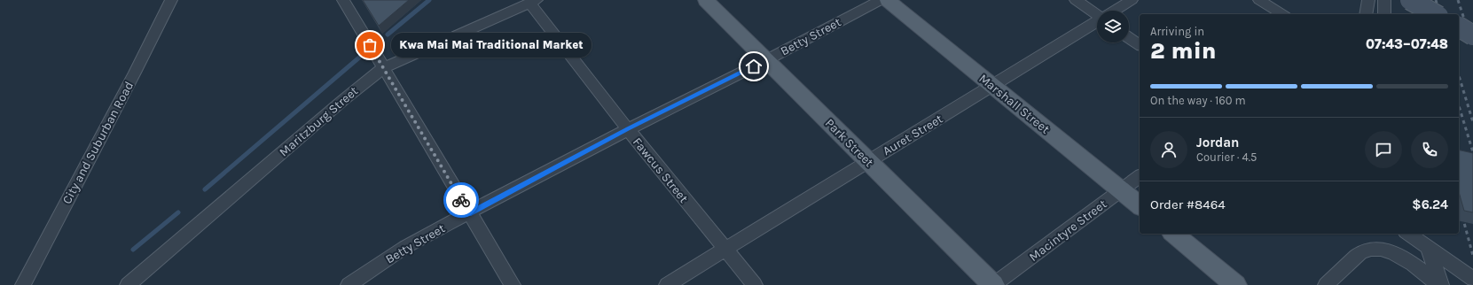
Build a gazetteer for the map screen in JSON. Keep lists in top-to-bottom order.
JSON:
{
  "streets": {
    "main road": ["Marshall Street", "Park Street"],
    "street": [
      "Betty Street",
      "Maritzburg Street",
      "Auret Street",
      "City and Suburban Road",
      "Fawcus Street",
      "Macintyre Street"
    ]
  },
  "crossings": [
    ["Betty Street", "Park Street"],
    ["Betty Street", "Fawcus Street"],
    ["Marshall Street", "Auret Street"],
    ["Marshall Street", "Macintyre Street"],
    ["Maritzburg Street", "Fawcus Street"],
    ["Auret Street", "Park Street"],
    ["Auret Street", "Fawcus Street"],
    ["Park Street", "Macintyre Street"]
  ],
  "places": ["Kwa Mai Mai Traditional Market"],
  "page": {
    "heading": ["2 min", "Arriving in", "07:43–07:48"],
    "panel": [
      "Jordan",
      "Courier · 4.5",
      "Order #8464",
      "$6.24"
    ],
    "bubble": "Kwa Mai Mai Traditional Market",
    "bar": "On the way · 160 m"
  }
}
